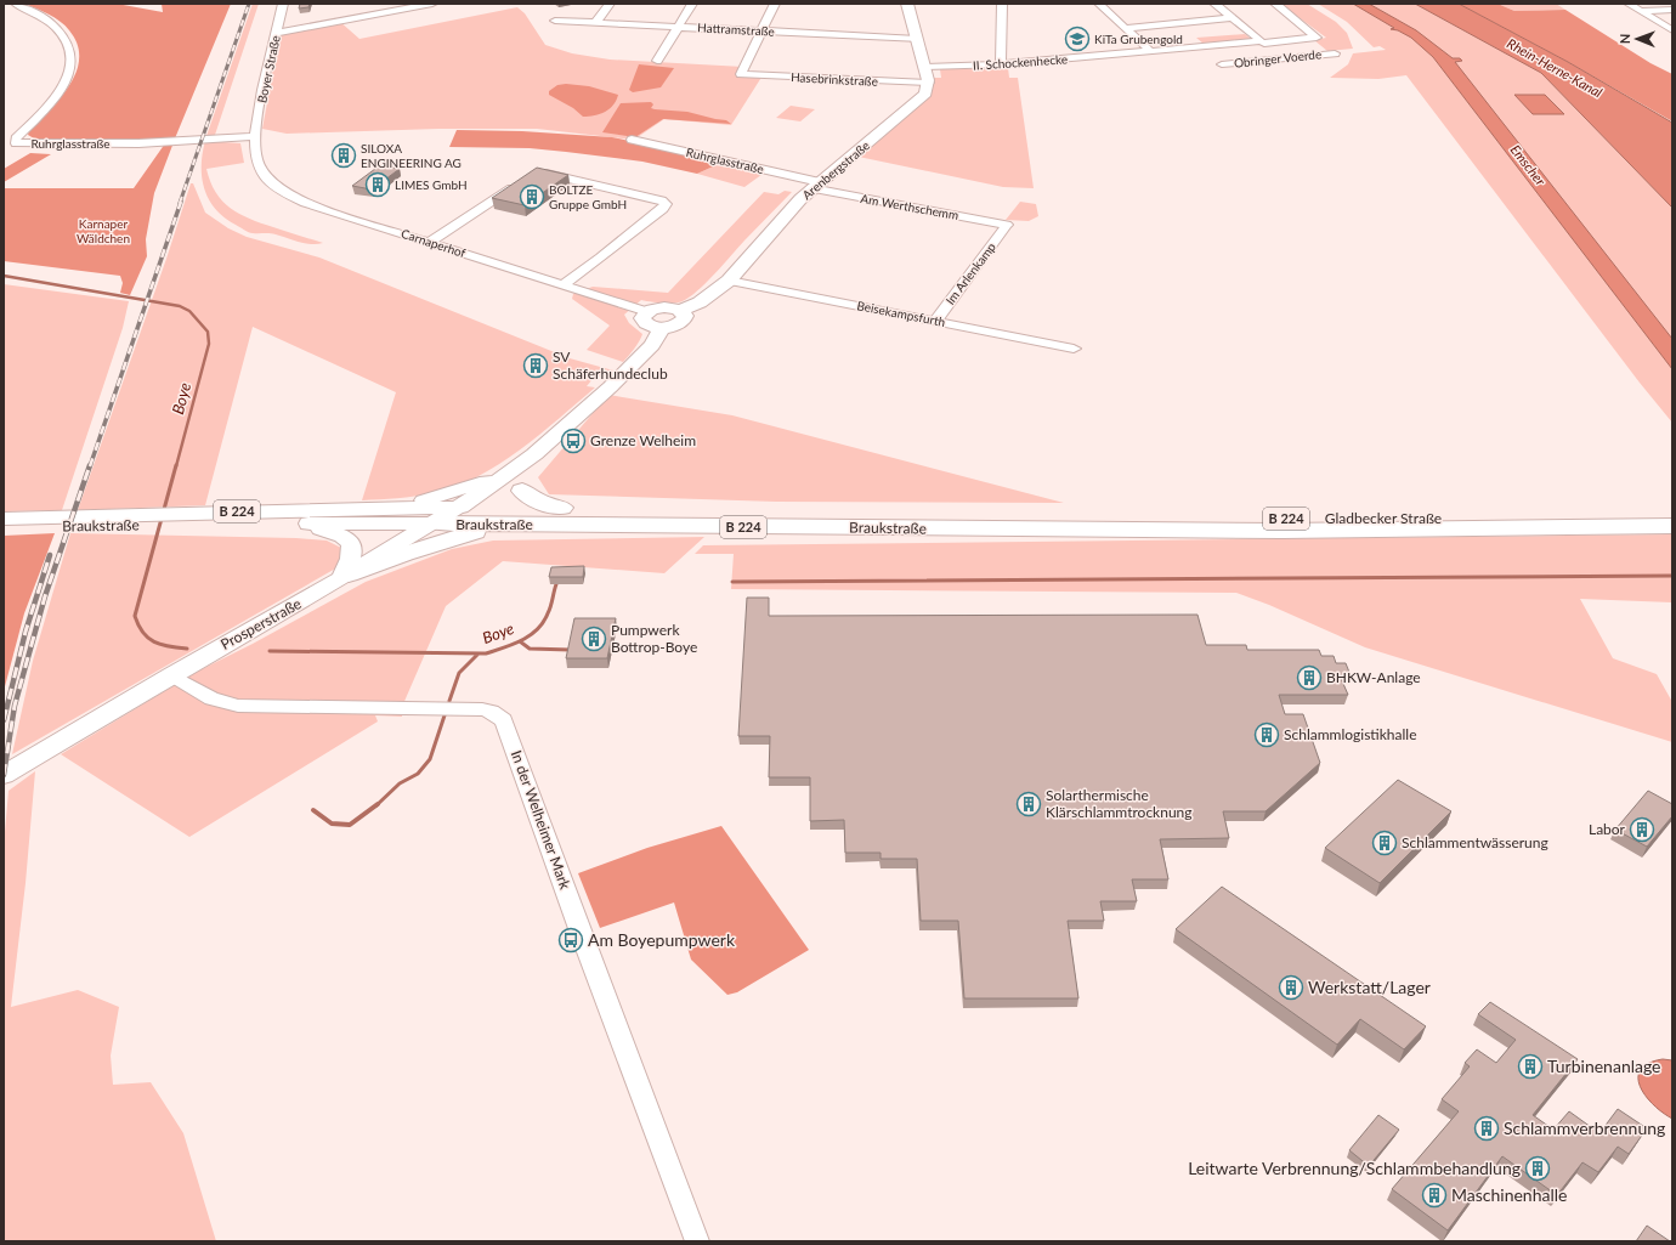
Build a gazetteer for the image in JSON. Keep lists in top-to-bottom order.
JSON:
{
  "streets": {
    "highway": ["B 224", "Gladbecker Straße", "Braukstraße"],
    "main road": ["Arenbergstraße", "Prosperstraße"],
    "street": [
      "Hattramstraße",
      "Obringer Voerde",
      "II. Schockenhecke",
      "Boyer Straße",
      "Hasebrinkstraße",
      "Ruhrglasstraße",
      "Am Werthschemm",
      "Carnaperhof",
      "Im Arlenkamp",
      "Beisekampsfurth",
      "In der Welheimer Mark"
    ]
  },
  "crossings": [
    ["Hattramstraße", "Hasebrinkstraße"],
    ["Boyer Straße", "Ruhrglasstraße"],
    ["Boyer Straße", "Carnaperhof"],
    ["Hasebrinkstraße", "Arenbergstraße"],
    ["Ruhrglasstraße", "Arenbergstraße"],
    ["Ruhrglasstraße", "Am Werthschemm"],
    ["Ruhrglasstraße", "Carnaperhof"],
    ["Arenbergstraße", "Am Werthschemm"],
    ["Arenbergstraße", "Beisekampsfurth"],
    ["Am Werthschemm", "Im Arlenkamp"],
    ["Im Arlenkamp", "Beisekampsfurth"],
    ["Gladbecker Straße", "Braukstraße"],
    ["Braukstraße", "Prosperstraße"],
    ["Prosperstraße", "In der Welheimer Mark"]
  ],
  "water": ["Rhein-Herne-Kanal", "Emscher", "Boye"],
  "parks": ["Karnaper Wäldchen"],
  "places": {
    "school or university": ["KiTa Grubengold"],
    "building": [
      "SILOXA ENGINEERING AG",
      "LIMES GmbH",
      "BOLTZE Gruppe GmbH",
      "SV Schäferhundeclub",
      "Pumpwerk Bottrop-Boye",
      "BHKW-Anlage",
      "Schlammlogistikhalle",
      "Solarthermische Klärschlammtrocknung",
      "Labor",
      "Schlammentwässerung",
      "Werkstatt/Lager",
      "Turbinenanlage",
      "Schlammverbrennung",
      "Leitwarte Verbrennung/Schlammbehandlung",
      "Maschinenhalle"
    ],
    "bus stop": ["Grenze Welheim", "Am Boyepumpwerk"]
  },
  "north": "left"
}
